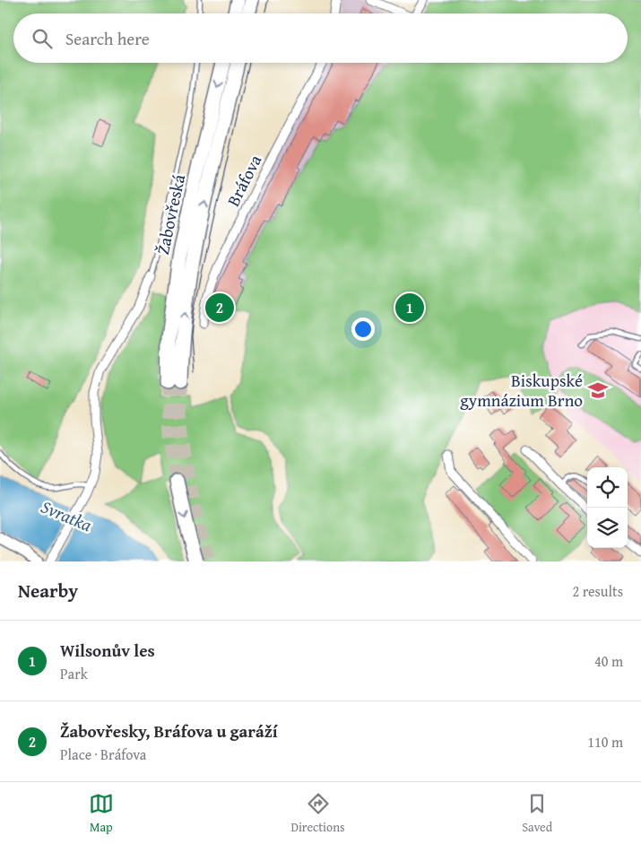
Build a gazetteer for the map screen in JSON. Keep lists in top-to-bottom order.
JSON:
{
  "streets": {
    "highway": ["Žabovřeská"],
    "street": ["Bráfova"]
  },
  "water": ["Svratka"],
  "places": {
    "school or university": ["Biskupské gymnázium Brno"]
  },
  "page": {
    "search": "Search here",
    "pins": ["1", "2"],
    "heading": ["Nearby", "2 results"],
    "list": [
      {
        "mark": "1",
        "name": "Wilsonův les",
        "note": "Park",
        "value": "40 m"
      },
      {
        "mark": "2",
        "name": "Žabovřesky, Bráfova u garáží",
        "note": "Place · Bráfova",
        "value": "110 m"
      }
    ],
    "nav": ["Map", "Directions", "Saved"]
  }
}
